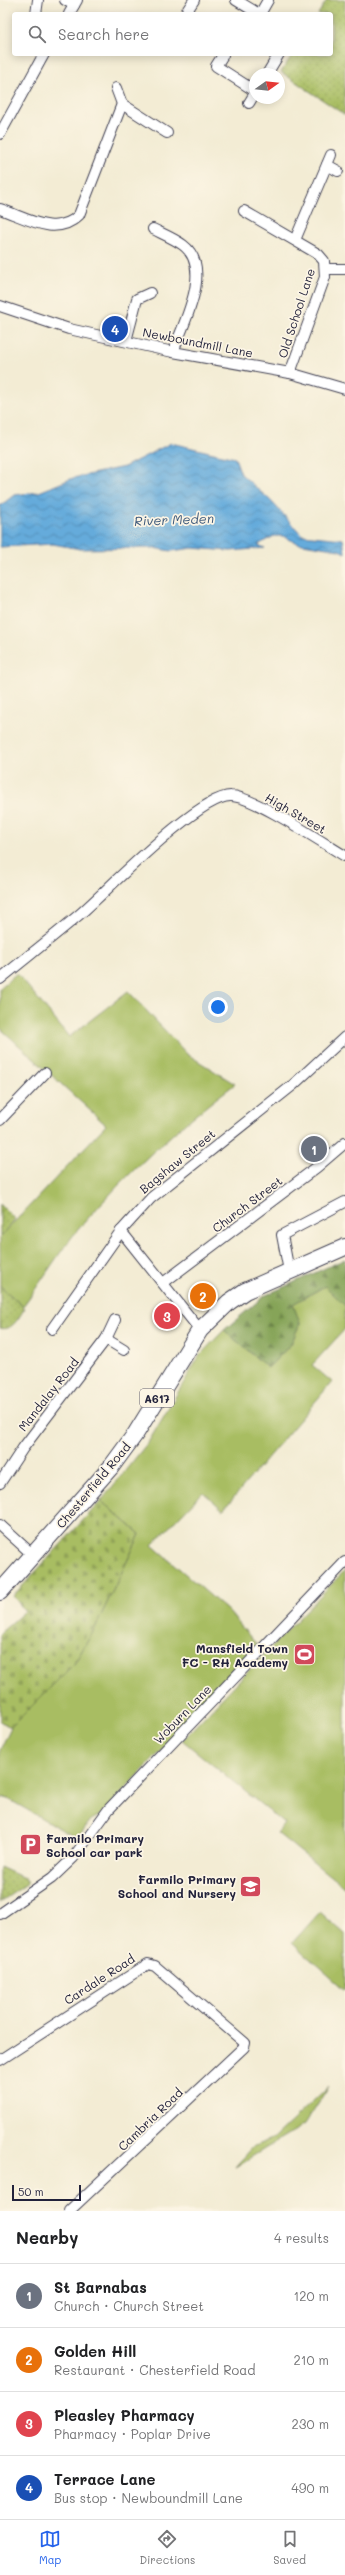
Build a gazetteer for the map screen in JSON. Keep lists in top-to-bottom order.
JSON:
{
  "streets": {
    "highway": ["A617", "Chesterfield Road"],
    "street": [
      "Old School Lane",
      "Newboundmill Lane",
      "High Street",
      "Bagshaw Street",
      "Church Street",
      "Mandalay Road",
      "Woburn Lane",
      "Cardale Road",
      "Cambria Road"
    ]
  },
  "crossings": [
    ["Old School Lane", "Newboundmill Lane"],
    ["Cardale Road", "Cambria Road"]
  ],
  "water": ["River Meden"],
  "places": {
    "sports": ["Mansfield Town FC - RH Academy"],
    "parking": ["Farmilo Primary School car park"],
    "school or university": ["Farmilo Primary School and Nursery"]
  },
  "scale_bar": "50 m",
  "north": "right",
  "page": {
    "search": "Search here",
    "pins": [
      "4",
      "1",
      "2",
      "3"
    ],
    "scale": "50 m",
    "heading": ["Nearby", "4 results"],
    "list": [
      {
        "mark": "1",
        "name": "St Barnabas",
        "note": "Church · Church Street",
        "value": "120 m"
      },
      {
        "mark": "2",
        "name": "Golden Hill",
        "note": "Restaurant · Chesterfield Road",
        "value": "210 m"
      },
      {
        "mark": "3",
        "name": "Pleasley Pharmacy",
        "note": "Pharmacy · Poplar Drive",
        "value": "230 m"
      },
      {
        "mark": "4",
        "name": "Terrace Lane",
        "note": "Bus stop · Newboundmill Lane",
        "value": "490 m"
      }
    ],
    "nav": ["Map", "Directions", "Saved"]
  }
}
